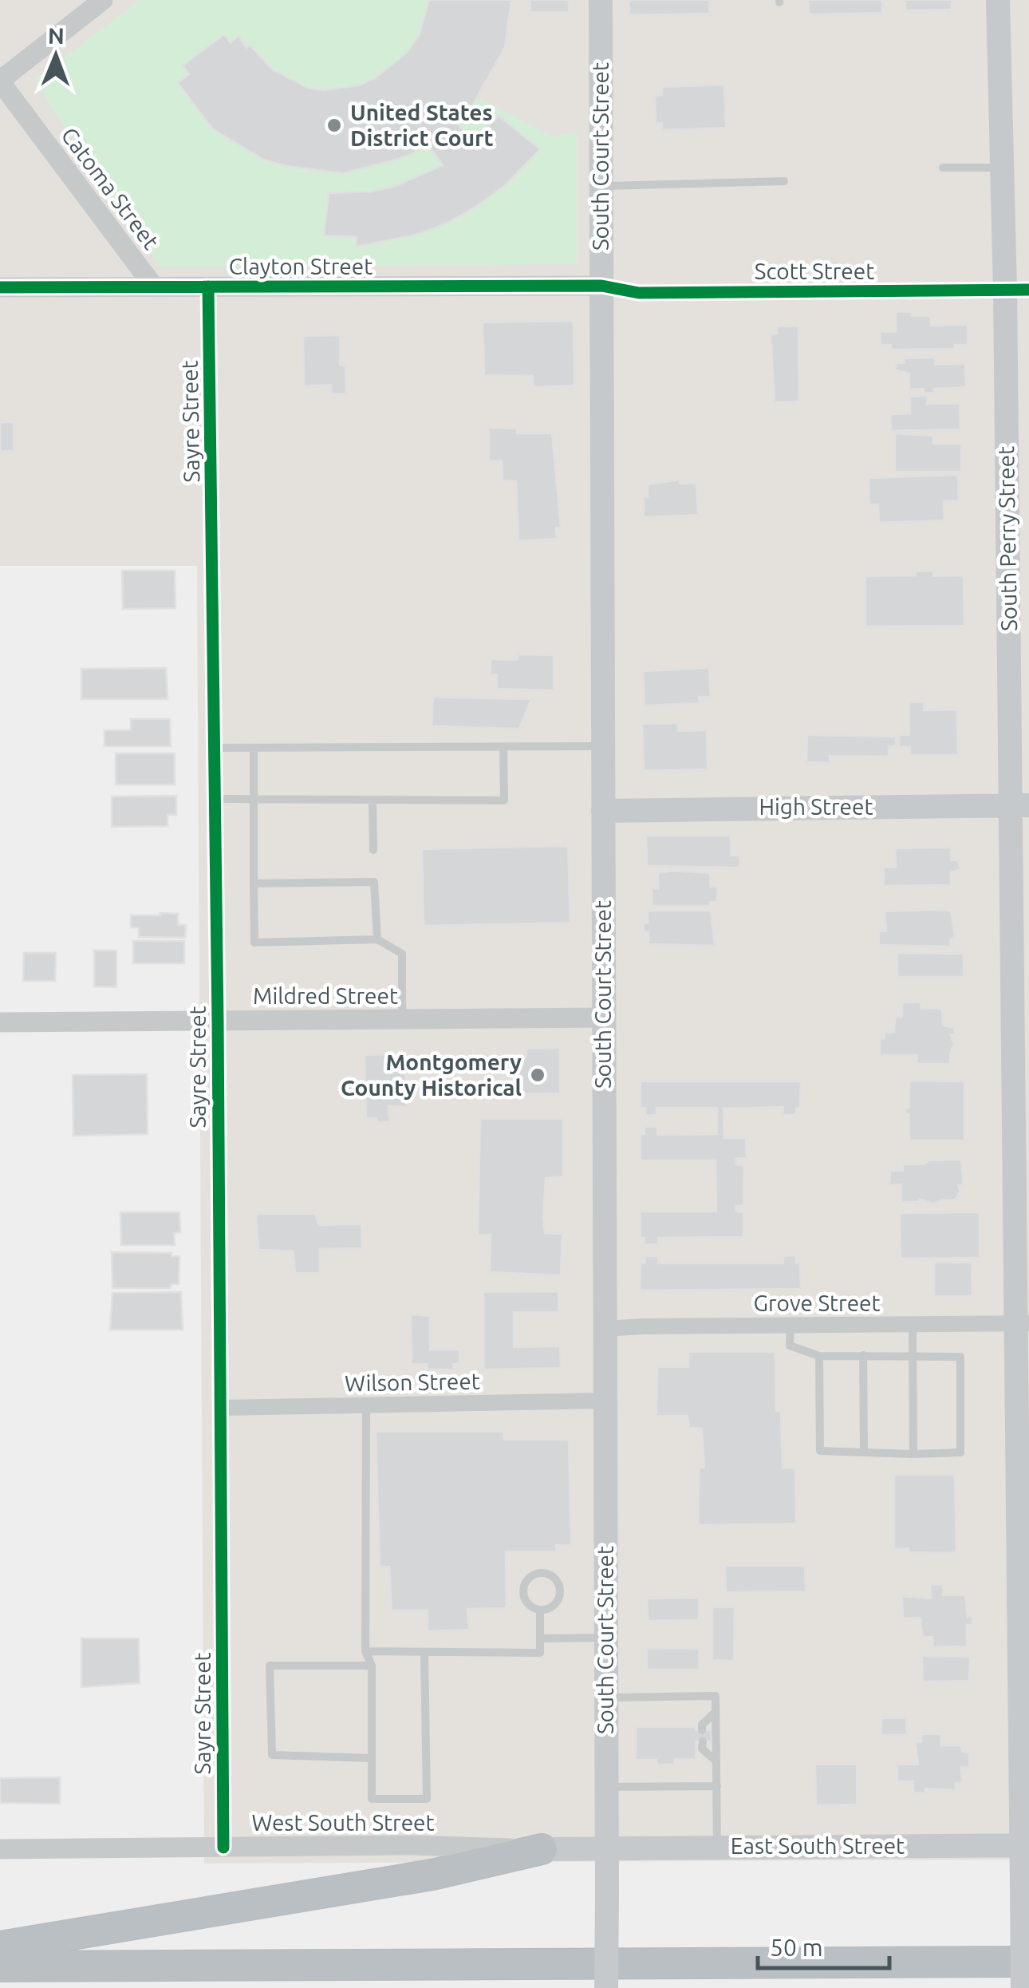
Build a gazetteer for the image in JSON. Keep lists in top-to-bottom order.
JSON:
{
  "streets": {
    "main road": [
      "South Court Street",
      "South Perry Street",
      "High Street",
      "East South Street"
    ],
    "street": [
      "Catoma Street",
      "Clayton Street",
      "Scott Street",
      "Sayre Street",
      "Mildred Street",
      "Grove Street",
      "Wilson Street",
      "West South Street"
    ]
  },
  "crossings": [
    ["South Court Street", "Clayton Street"],
    ["South Court Street", "Scott Street"],
    ["South Court Street", "High Street"],
    ["South Court Street", "Mildred Street"],
    ["South Court Street", "Grove Street"],
    ["South Court Street", "Wilson Street"],
    ["South Court Street", "East South Street"],
    ["Catoma Street", "Clayton Street"],
    ["Clayton Street", "Scott Street"],
    ["Clayton Street", "Sayre Street"],
    ["Scott Street", "South Perry Street"],
    ["Sayre Street", "Mildred Street"],
    ["Sayre Street", "Wilson Street"],
    ["Sayre Street", "West South Street"],
    ["South Perry Street", "High Street"],
    ["South Perry Street", "Grove Street"],
    ["South Perry Street", "East South Street"],
    ["West South Street", "East South Street"]
  ],
  "places": ["United States District Court", "Montgomery County Historical"],
  "scale_bar": "50 m",
  "north": "top"
}
